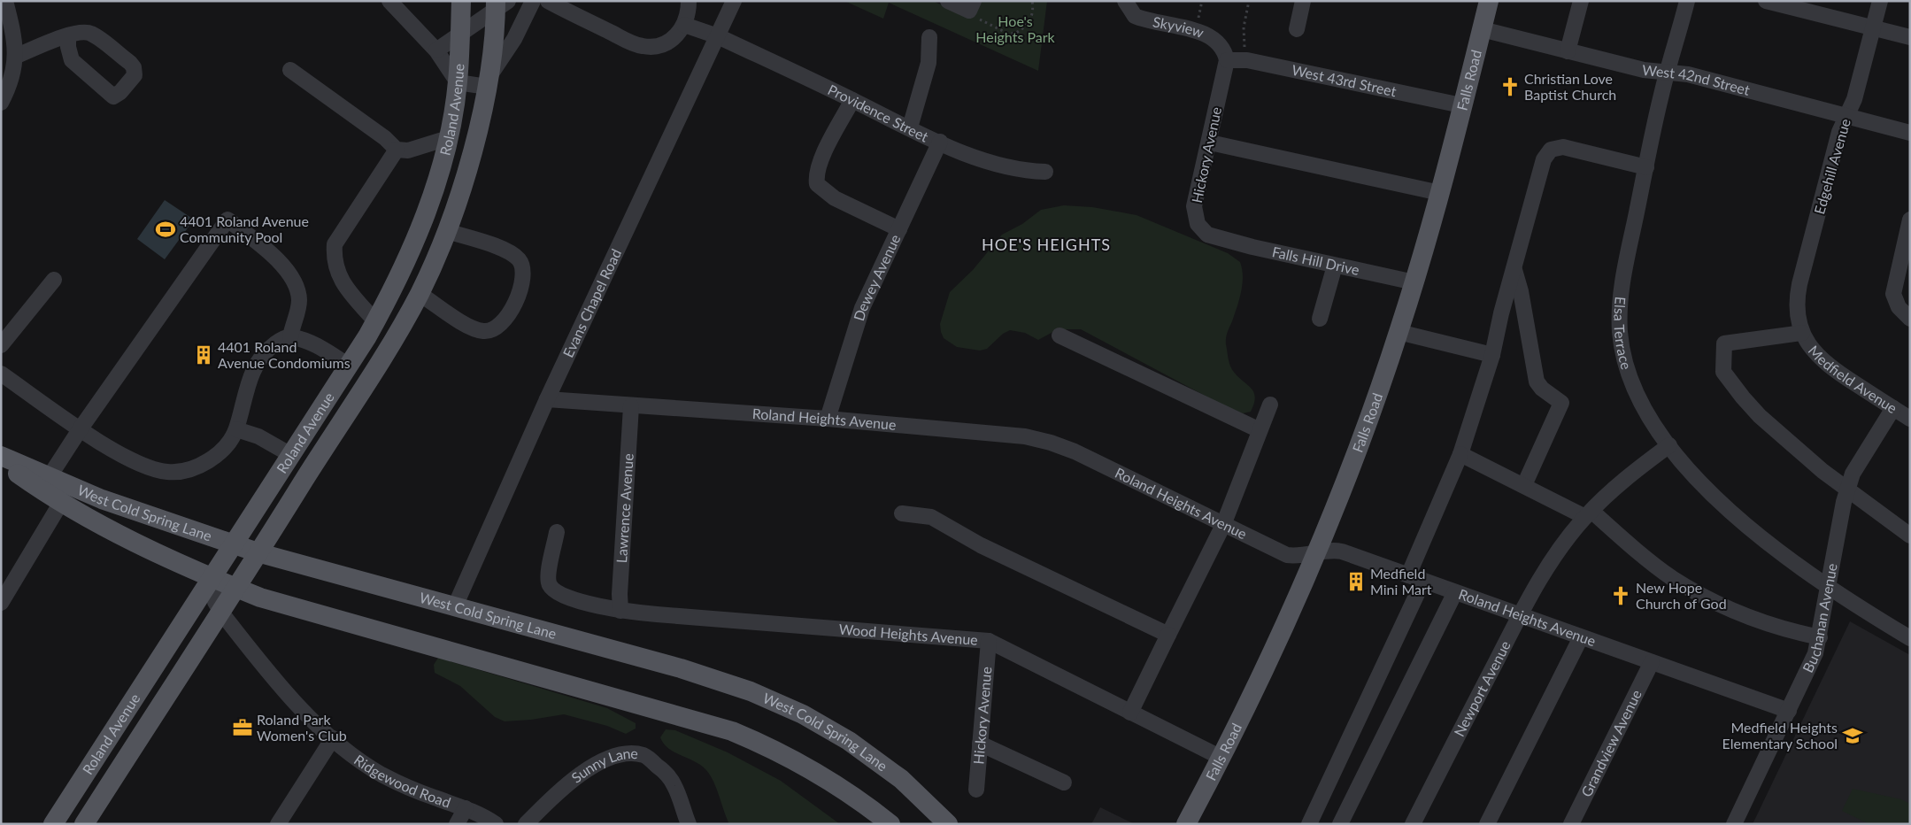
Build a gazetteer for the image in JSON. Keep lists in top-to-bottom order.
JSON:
{
  "streets": {
    "main road": ["Falls Road", "Roland Avenue", "West Cold Spring Lane"],
    "street": [
      "Skyview",
      "West 43rd Street",
      "West 42nd Street",
      "Providence Street",
      "Hickory Avenue",
      "Edgehill Avenue",
      "Falls Hill Drive",
      "Dewey Avenue",
      "Evans Chapel Road",
      "Elsa Terrace",
      "Medfield Avenue",
      "Roland Heights Avenue",
      "Lawrence Avenue",
      "Buchanan Avenue",
      "Wood Heights Avenue",
      "Newport Avenue",
      "Grandview Avenue",
      "Sunny Lane",
      "Ridgewood Road"
    ]
  },
  "crossings": [
    ["Skyview", "West 43rd Street"],
    ["Skyview", "Hickory Avenue"],
    ["Falls Road", "West 43rd Street"],
    ["Falls Road", "West 42nd Street"],
    ["Falls Road", "Falls Hill Drive"],
    ["Falls Road", "Roland Heights Avenue"],
    ["Falls Road", "Wood Heights Avenue"],
    ["West 43rd Street", "Hickory Avenue"],
    ["West 42nd Street", "Edgehill Avenue"],
    ["West 42nd Street", "Elsa Terrace"],
    ["Roland Avenue", "West Cold Spring Lane"],
    ["Roland Avenue", "Ridgewood Road"],
    ["Providence Street", "Dewey Avenue"],
    ["Providence Street", "Evans Chapel Road"],
    ["Hickory Avenue", "Falls Hill Drive"],
    ["Hickory Avenue", "Wood Heights Avenue"],
    ["Edgehill Avenue", "Medfield Avenue"],
    ["Dewey Avenue", "Roland Heights Avenue"],
    ["Evans Chapel Road", "Roland Heights Avenue"],
    ["Evans Chapel Road", "West Cold Spring Lane"],
    ["Elsa Terrace", "Buchanan Avenue"],
    ["Elsa Terrace", "Newport Avenue"],
    ["Medfield Avenue", "Buchanan Avenue"],
    ["Roland Heights Avenue", "Lawrence Avenue"],
    ["Roland Heights Avenue", "Buchanan Avenue"],
    ["Roland Heights Avenue", "Newport Avenue"],
    ["Roland Heights Avenue", "Grandview Avenue"],
    ["Lawrence Avenue", "Wood Heights Avenue"],
    ["West Cold Spring Lane", "Ridgewood Road"]
  ],
  "districts": ["HOE'S HEIGHTS"],
  "parks": ["Hoe's Heights Park"],
  "places": {
    "church": ["Christian Love Baptist Church", "New Hope Church of God"],
    "sports": ["4401 Roland Avenue Community Pool"],
    "building": ["4401 Roland Avenue Condomiums", "Medfield Mini Mart"],
    "office": ["Roland Park Women's Club"],
    "school or university": ["Medfield Heights Elementary School"]
  }
}
